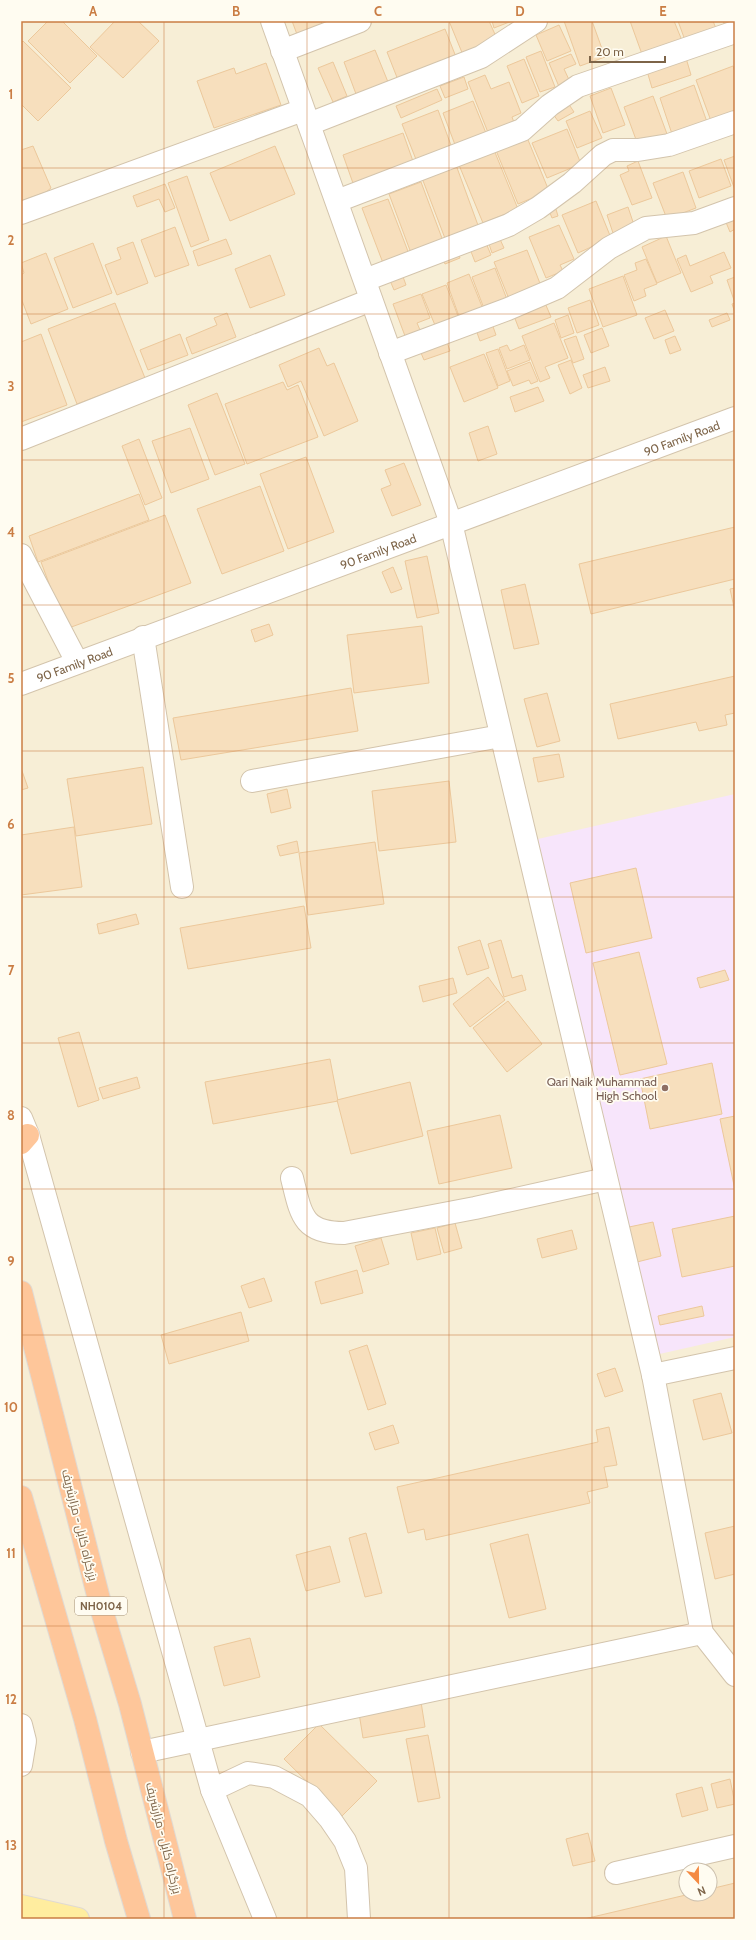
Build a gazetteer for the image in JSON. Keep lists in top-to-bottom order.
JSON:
{
  "streets": {
    "highway": ["بزرگراه کابل - مزارشریف", "NH0104"],
    "street": ["90 Family Road"]
  },
  "places": ["Qari Naik Muhammad High School"],
  "scale_bar": "20 m",
  "north": "bottom",
  "grid": {
    "columns": [
      "A",
      "B",
      "C",
      "D",
      "E"
    ],
    "rows": [
      "1",
      "2",
      "3",
      "4",
      "5",
      "6",
      "7",
      "8",
      "9",
      "10",
      "11",
      "12",
      "13"
    ]
  }
}
